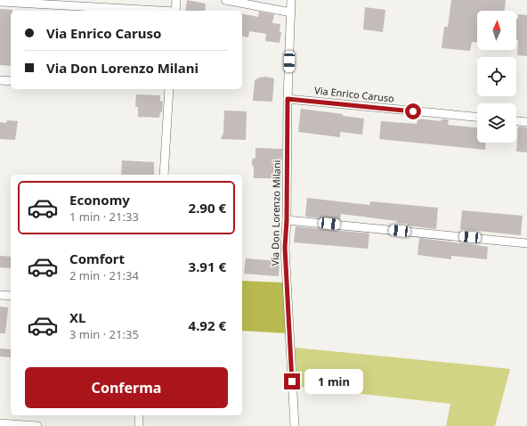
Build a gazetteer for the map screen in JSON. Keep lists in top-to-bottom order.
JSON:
{
  "streets": {
    "street": ["Via Enrico Caruso", "Via Don Lorenzo Milani"]
  },
  "crossings": [
    ["Via Enrico Caruso", "Via Don Lorenzo Milani"]
  ],
  "north": "top",
  "page": {
    "banner": ["Via Enrico Caruso", "Via Don Lorenzo Milani"],
    "list": [
      {
        "name": "Economy",
        "note": "1 min · 21:33",
        "value": "2.90 €"
      },
      {
        "name": "Comfort",
        "note": "2 min · 21:34",
        "value": "3.91 €"
      },
      {
        "name": "XL",
        "note": "3 min · 21:35",
        "value": "4.92 €"
      }
    ],
    "buttons": "Conferma",
    "bubble": "1 min"
  }
}
